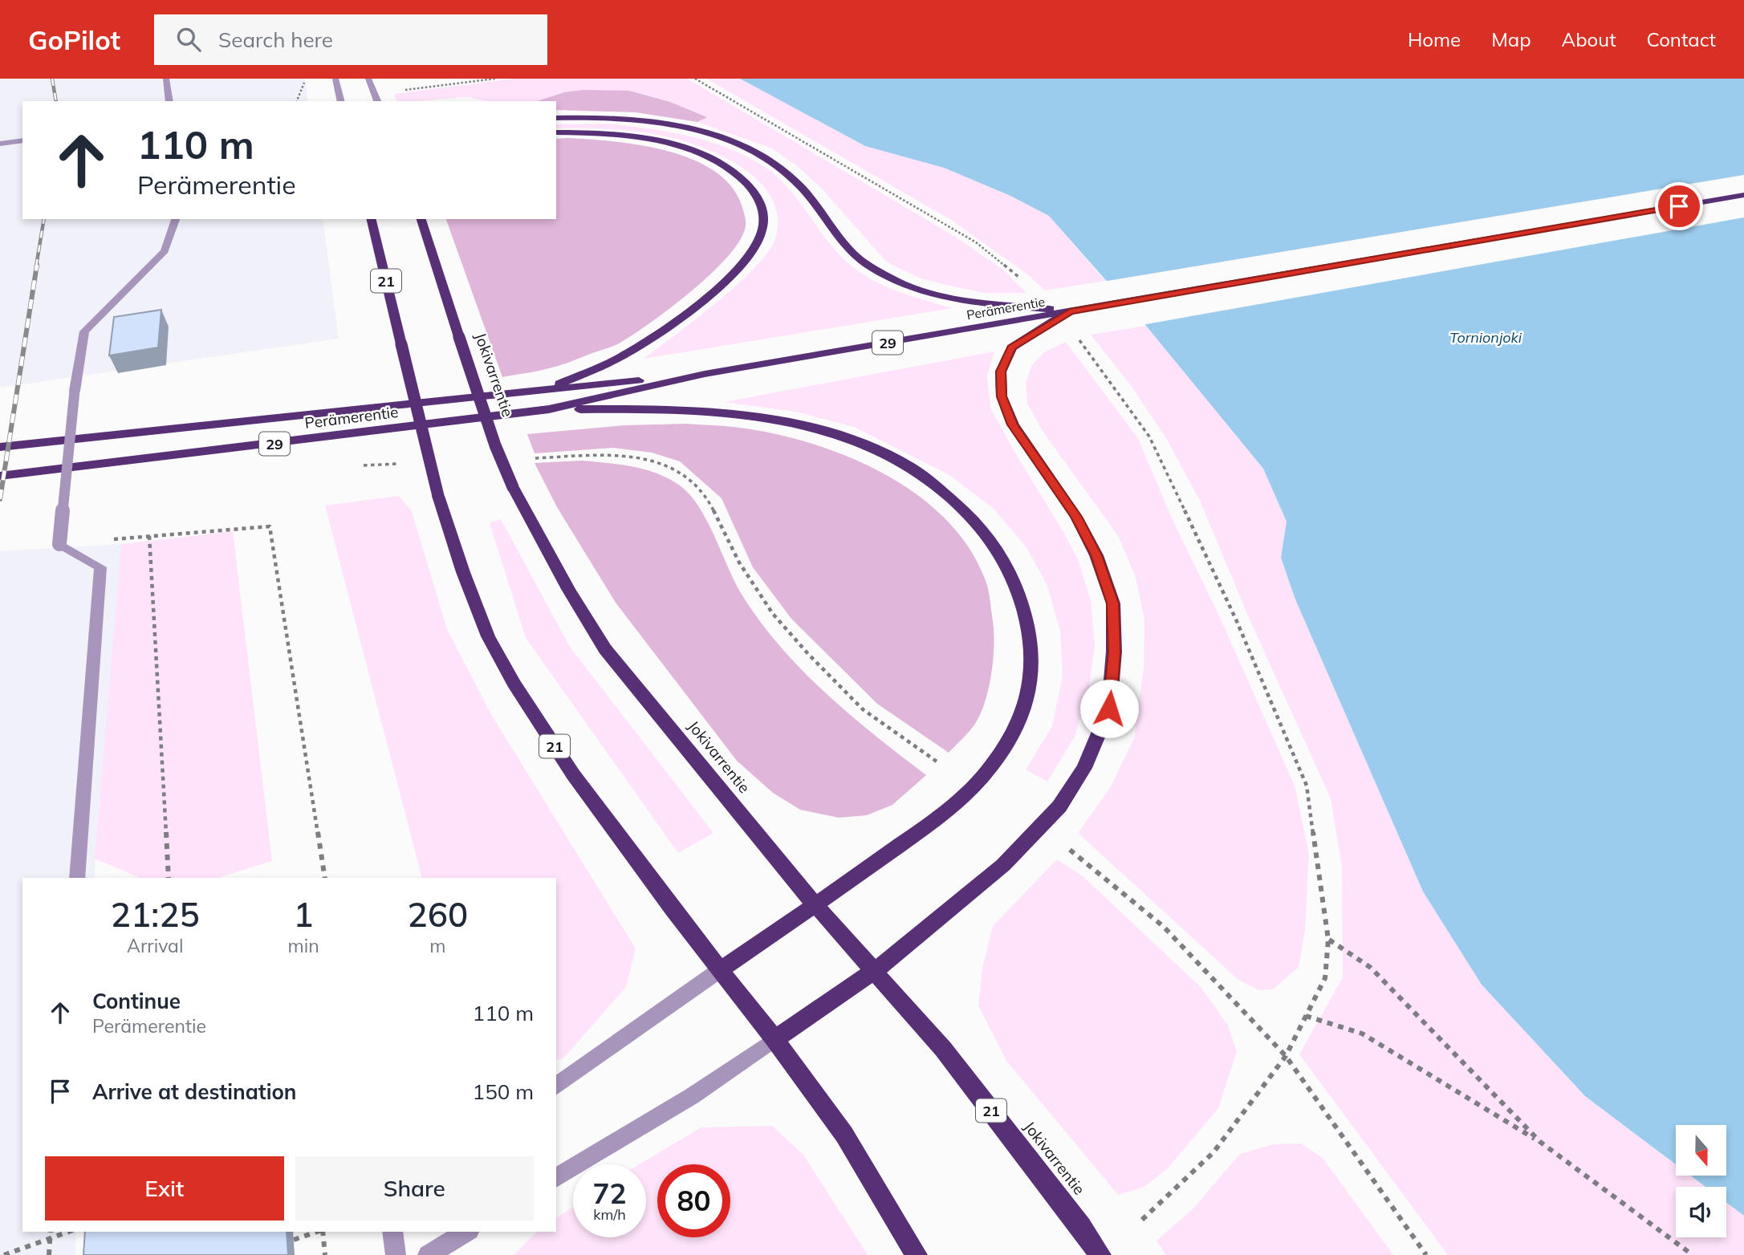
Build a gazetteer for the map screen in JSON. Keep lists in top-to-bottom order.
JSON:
{
  "streets": {
    "highway": [
      "21",
      "Perämerentie",
      "29",
      "Jokivarrentie"
    ]
  },
  "water": ["Tornionjoki"],
  "north": "bottom",
  "page": {
    "header": "GoPilot",
    "search": "Search here",
    "nav": [
      "Home",
      "Map",
      "About",
      "Contact"
    ],
    "turn": ["110 m", "Perämerentie"],
    "eta": [
      "21:25",
      "Arrival",
      "1",
      "min",
      "260",
      "m"
    ],
    "list": [
      {
        "name": "Continue",
        "note": "Perämerentie",
        "value": "110 m"
      },
      {
        "name": "Arrive at destination",
        "value": "150 m"
      }
    ],
    "buttons": ["Exit", "Share"],
    "speed": "72 km/h",
    "limit": "80"
  }
}
